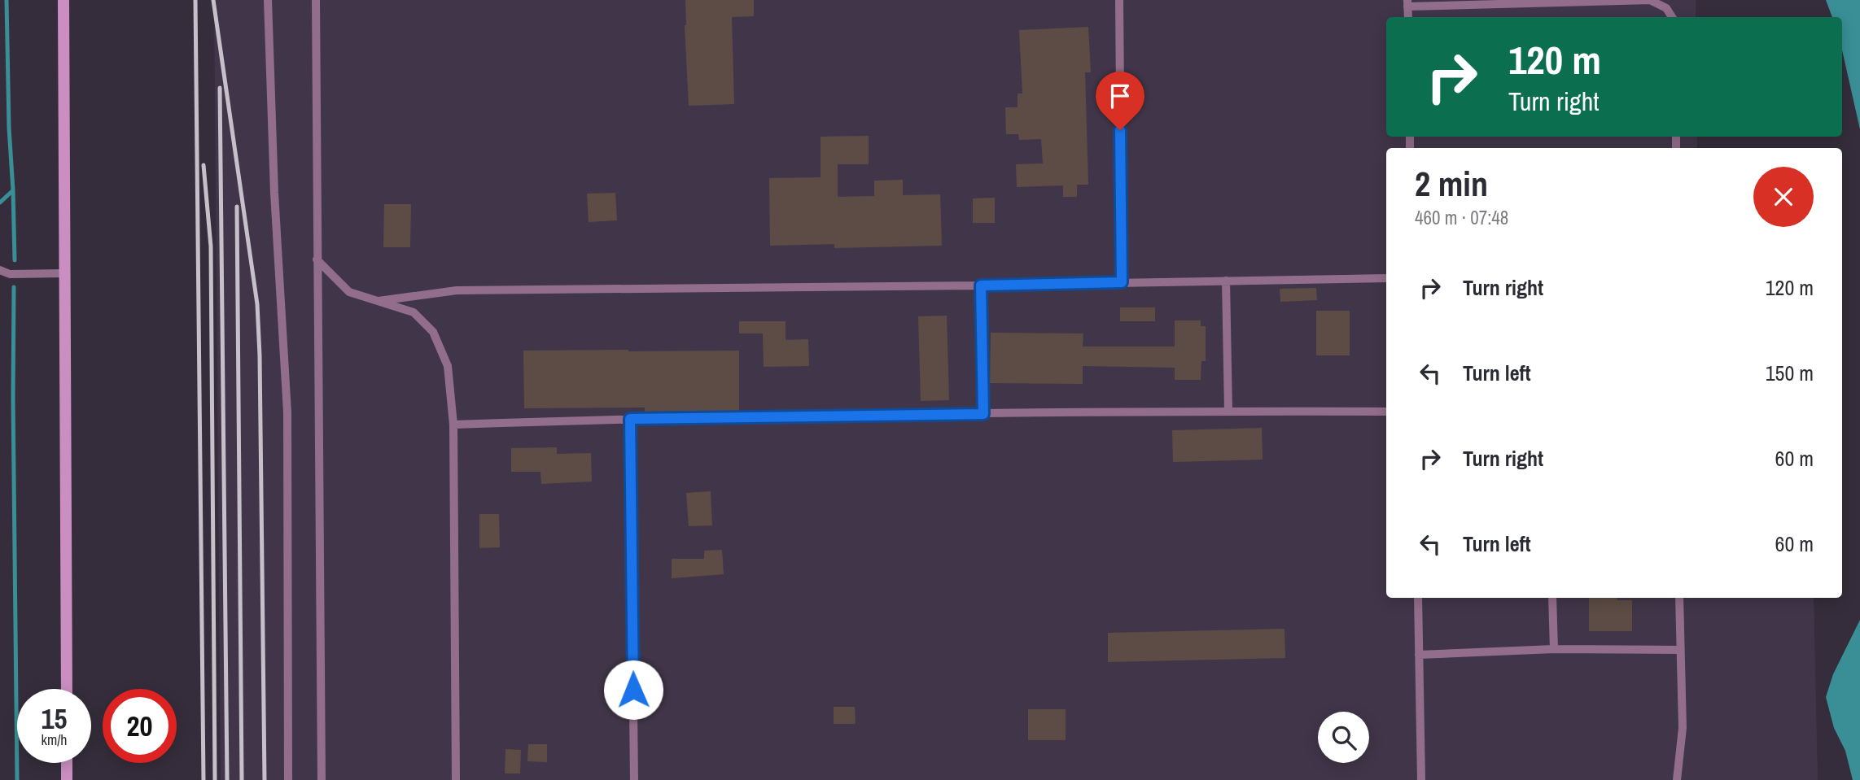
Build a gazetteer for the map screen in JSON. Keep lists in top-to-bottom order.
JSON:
{
  "page": {
    "turn": ["120 m", "Turn right"],
    "heading": ["2 min", "460 m · 07:48"],
    "list": [
      {
        "name": "Turn right",
        "value": "120 m"
      },
      {
        "name": "Turn left",
        "value": "150 m"
      },
      {
        "name": "Turn right",
        "value": "60 m"
      },
      {
        "name": "Turn left",
        "value": "60 m"
      }
    ],
    "speed": "15 km/h",
    "limit": "20"
  }
}
